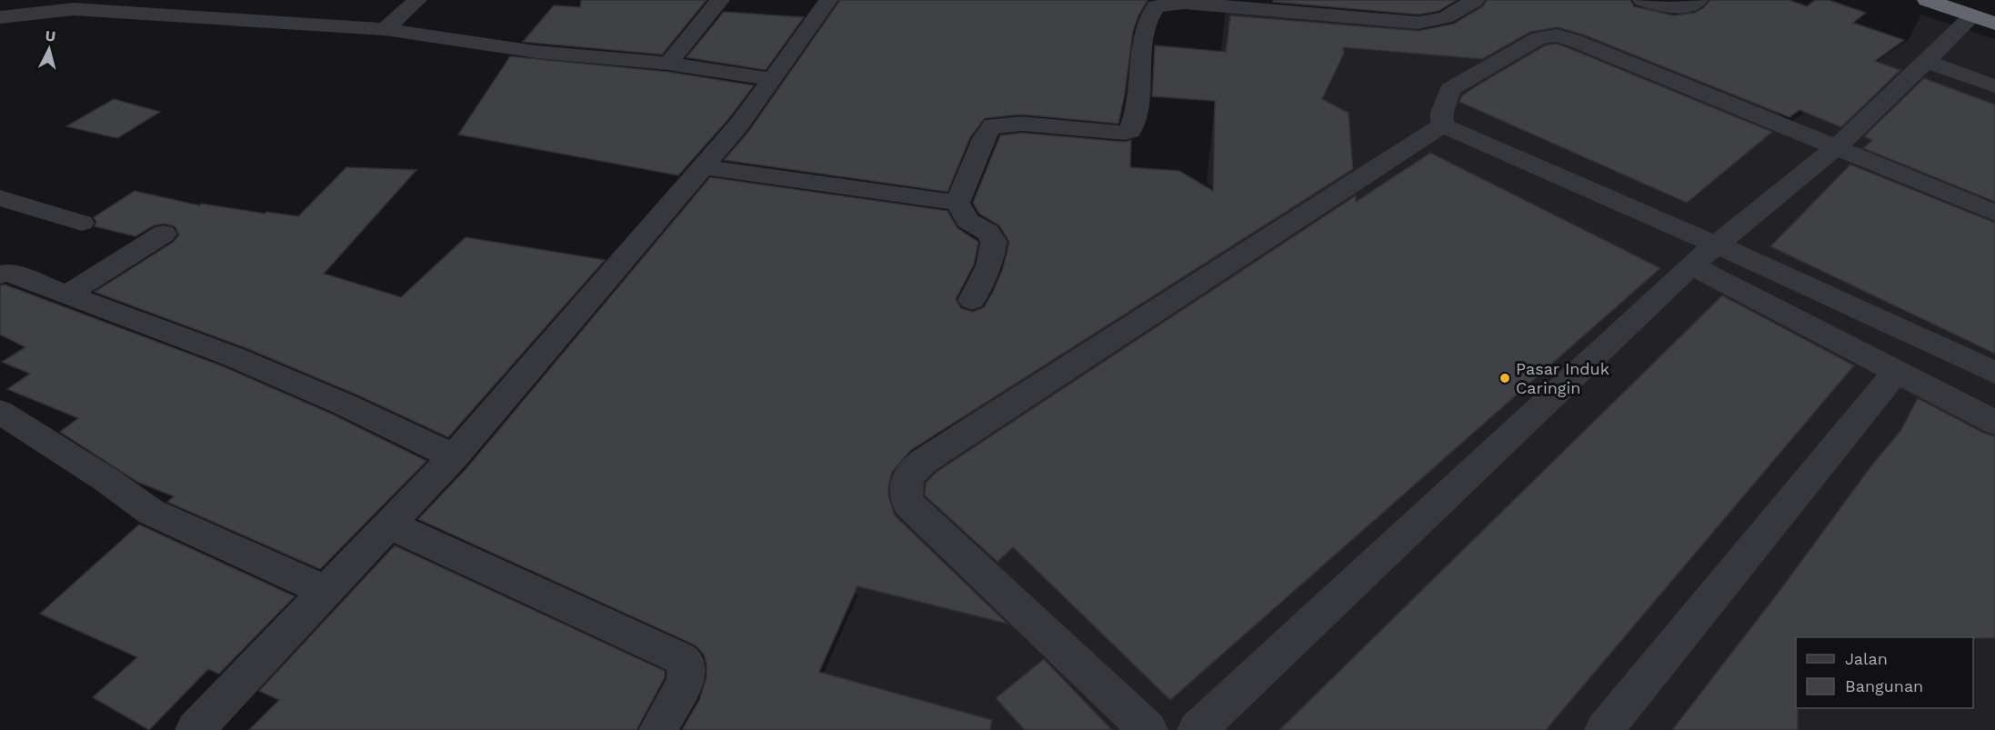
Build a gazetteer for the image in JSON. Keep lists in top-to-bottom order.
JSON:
{
  "places": ["Pasar Induk Caringin"],
  "legend": ["Jalan", "Bangunan"],
  "north": "top"
}
